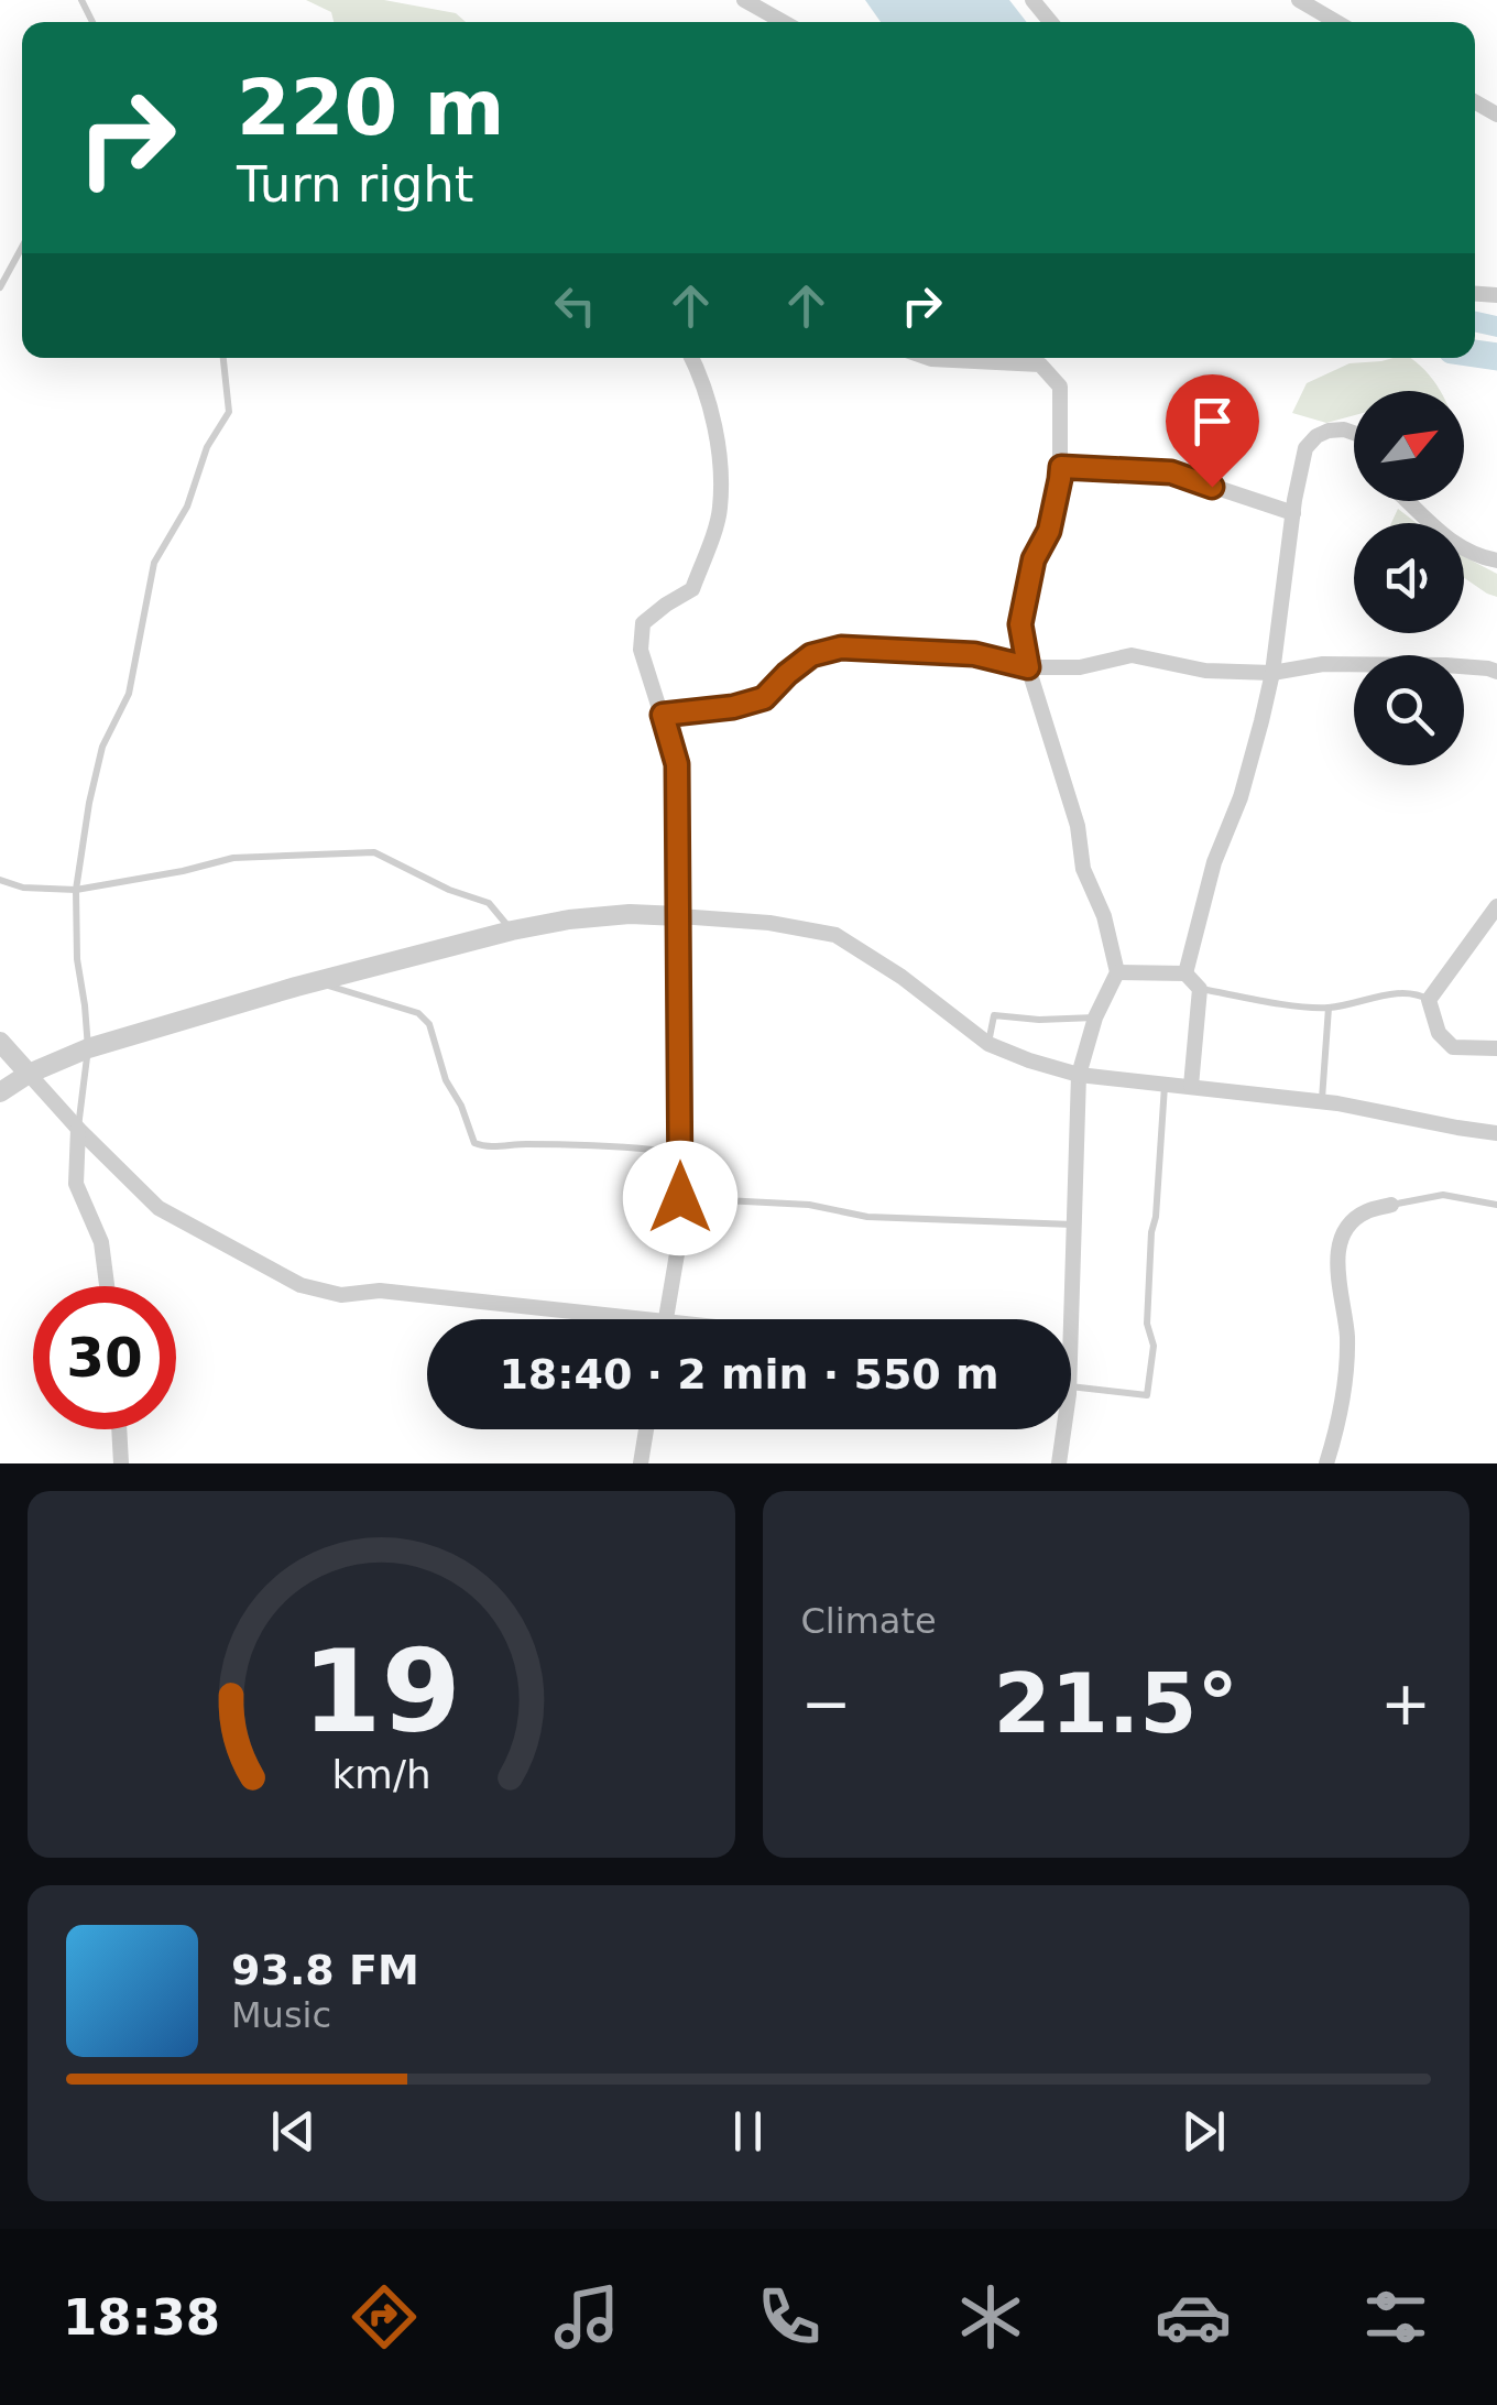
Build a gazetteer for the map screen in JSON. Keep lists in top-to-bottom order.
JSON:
{
  "north": "top right",
  "page": {
    "turn": ["220 m", "Turn right"],
    "limit": "30",
    "trip": "18:40 · 2 min · 550 m",
    "tile": "Climate",
    "heat": ["−", "21.5°", "+"],
    "song": ["93.8 FM", "Music"],
    "tabs": "18:38",
    "gauge": ["19", "km/h"]
  }
}
